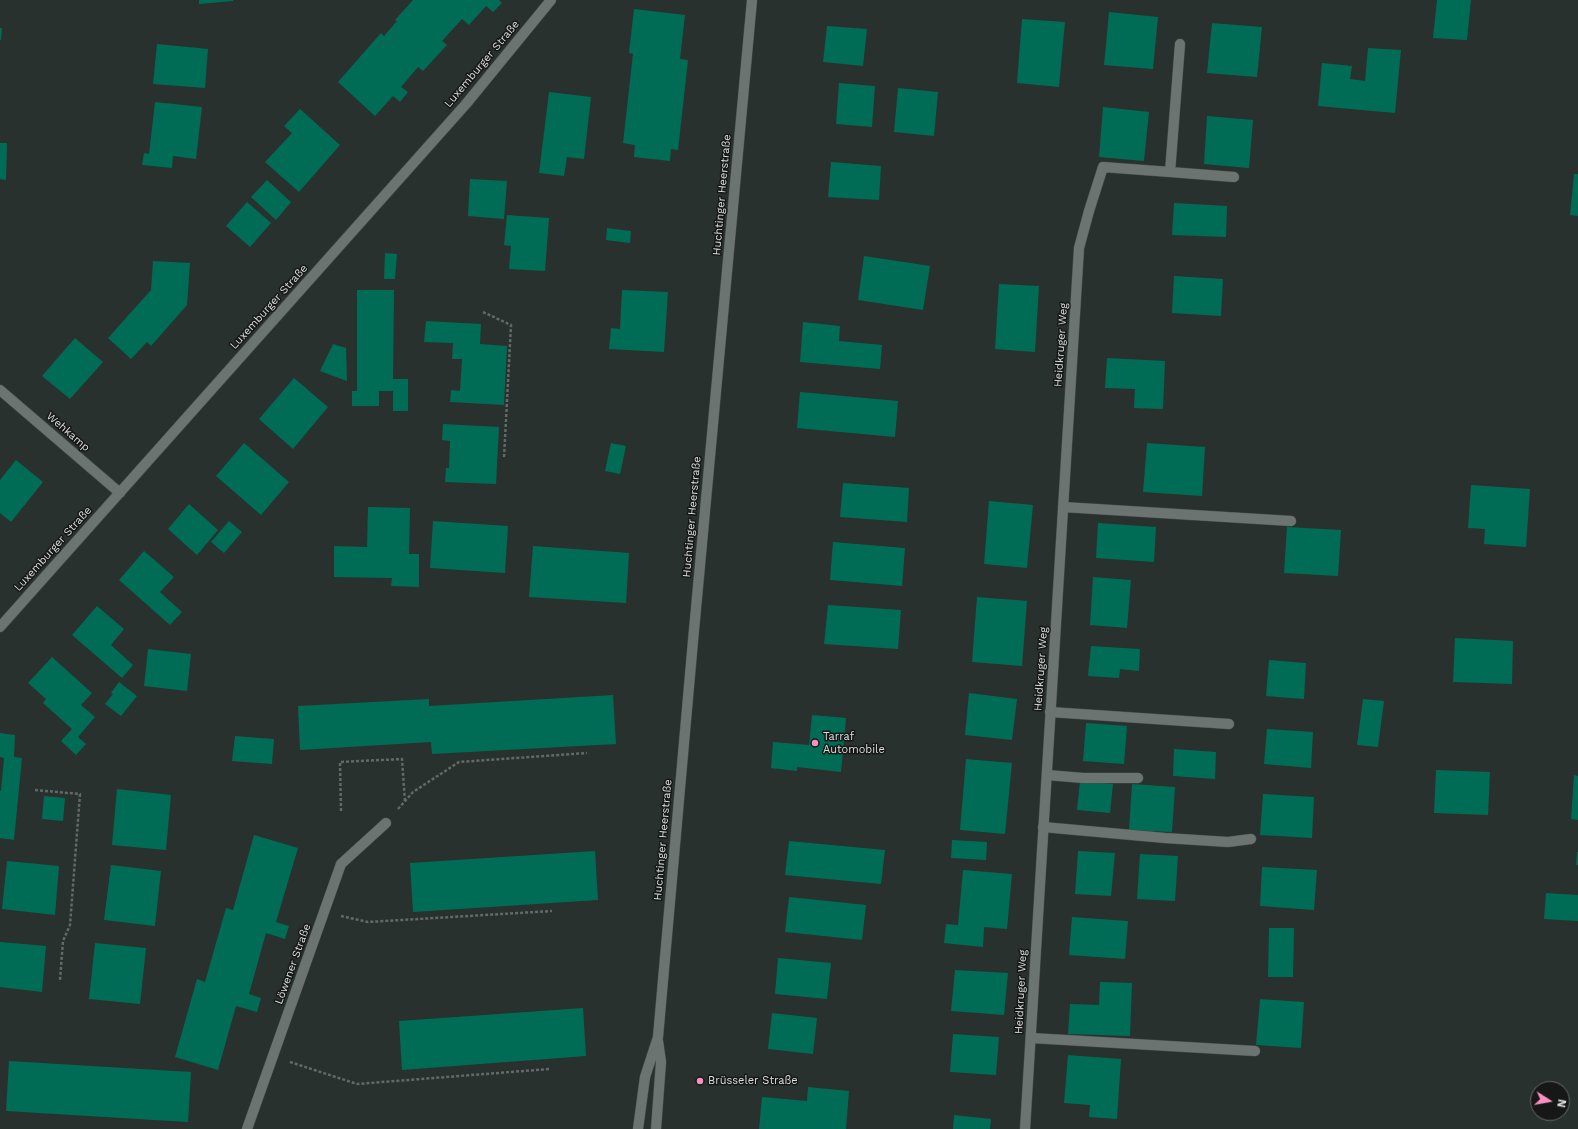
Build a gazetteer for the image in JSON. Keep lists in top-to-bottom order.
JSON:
{
  "streets": {
    "street": [
      "Luxemburger Straße",
      "Huchtinger Heerstraße",
      "Heidkruger Weg",
      "Wehkamp",
      "Löwener Straße"
    ]
  },
  "crossings": [
    ["Luxemburger Straße", "Wehkamp"]
  ],
  "places": ["Tarraf Automobile", "Brüsseler Straße"],
  "north": "right"
}
